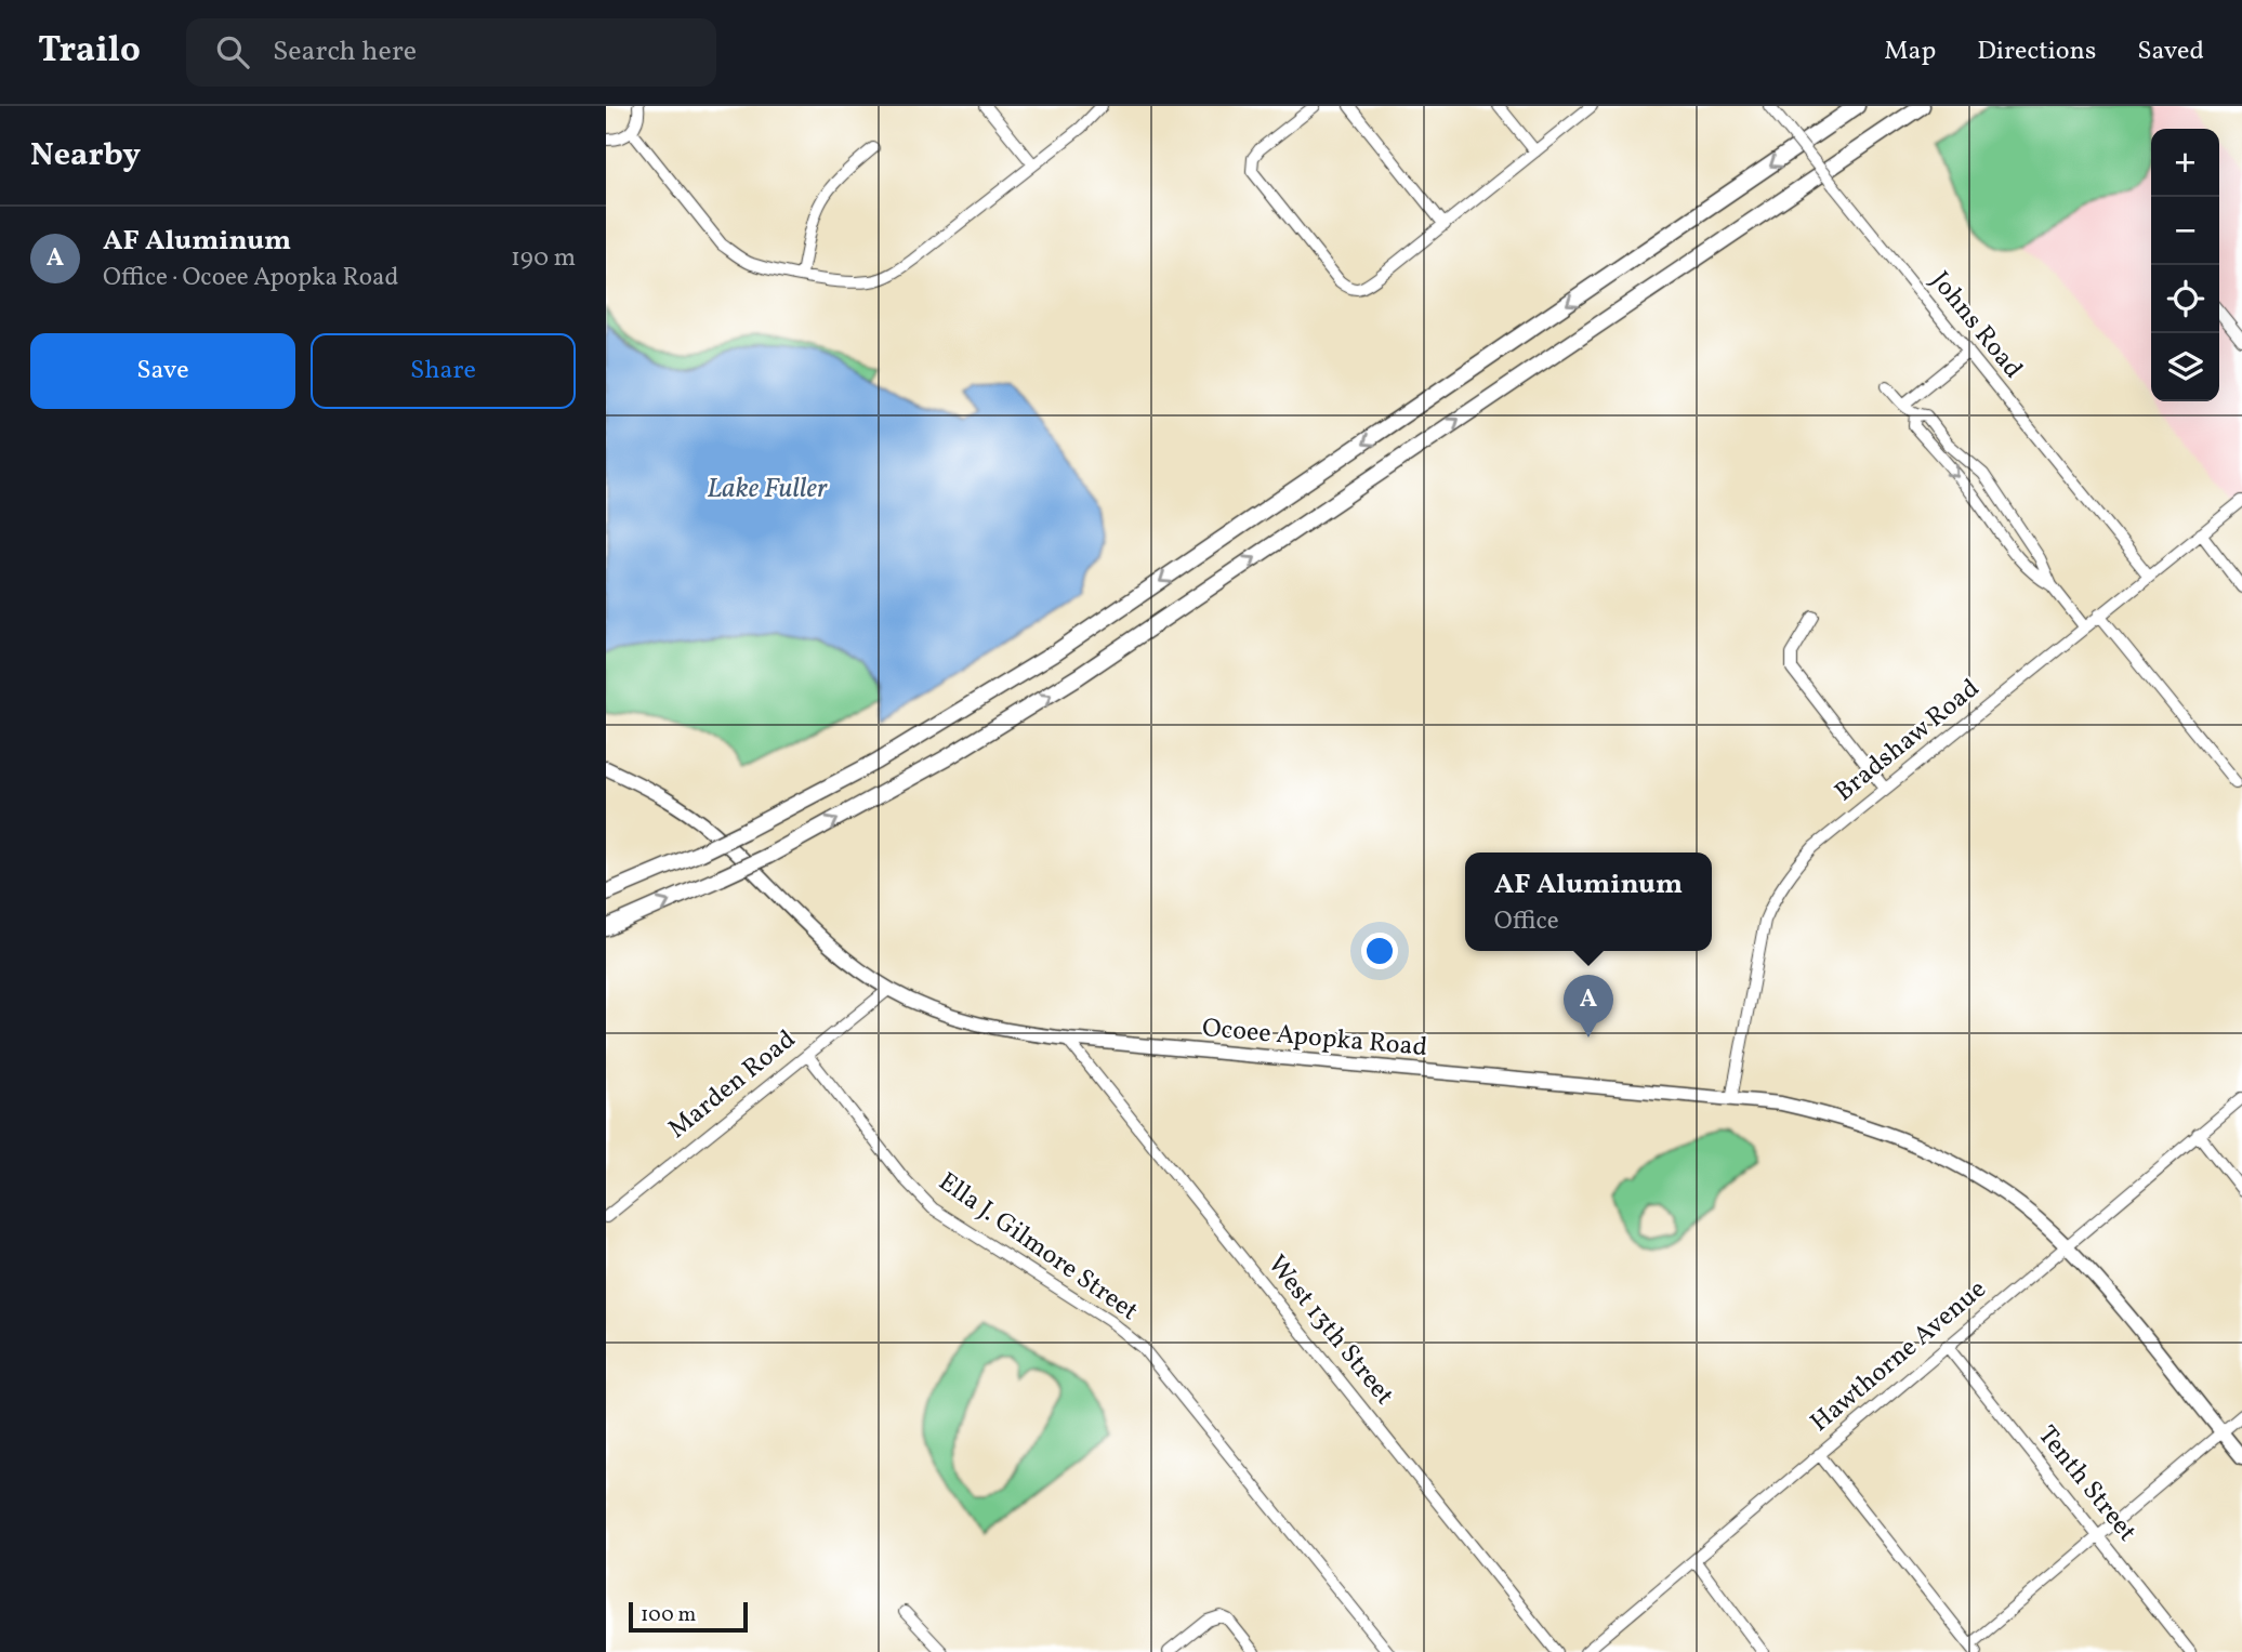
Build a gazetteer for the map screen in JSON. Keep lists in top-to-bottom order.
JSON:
{
  "streets": {
    "main road": ["Ocoee Apopka Road"],
    "street": [
      "Johns Road",
      "Bradshaw Road",
      "Marden Road",
      "Ella J. Gilmore Street",
      "West 13th Street",
      "Hawthorne Avenue",
      "Tenth Street"
    ]
  },
  "crossings": [
    ["Johns Road", "Bradshaw Road"],
    ["Bradshaw Road", "Ocoee Apopka Road"],
    ["Ocoee Apopka Road", "Marden Road"],
    ["Ocoee Apopka Road", "West 13th Street"],
    ["Ocoee Apopka Road", "Hawthorne Avenue"],
    ["Marden Road", "Ella J. Gilmore Street"],
    ["Hawthorne Avenue", "Tenth Street"]
  ],
  "water": ["Lake Fuller"],
  "scale_bar": "100 m",
  "page": {
    "header": "Trailo",
    "search": "Search here",
    "nav": ["Map", "Directions", "Saved"],
    "heading": "Nearby",
    "map_buttons": ["+", "−"],
    "list": [
      {
        "mark": "A",
        "name": "AF Aluminum",
        "note": "Office · Ocoee Apopka Road",
        "value": "190 m"
      }
    ],
    "buttons": ["Save", "Share"],
    "popup": ["AF Aluminum", "Office"],
    "pins": "A",
    "scale": "100 m"
  }
}
